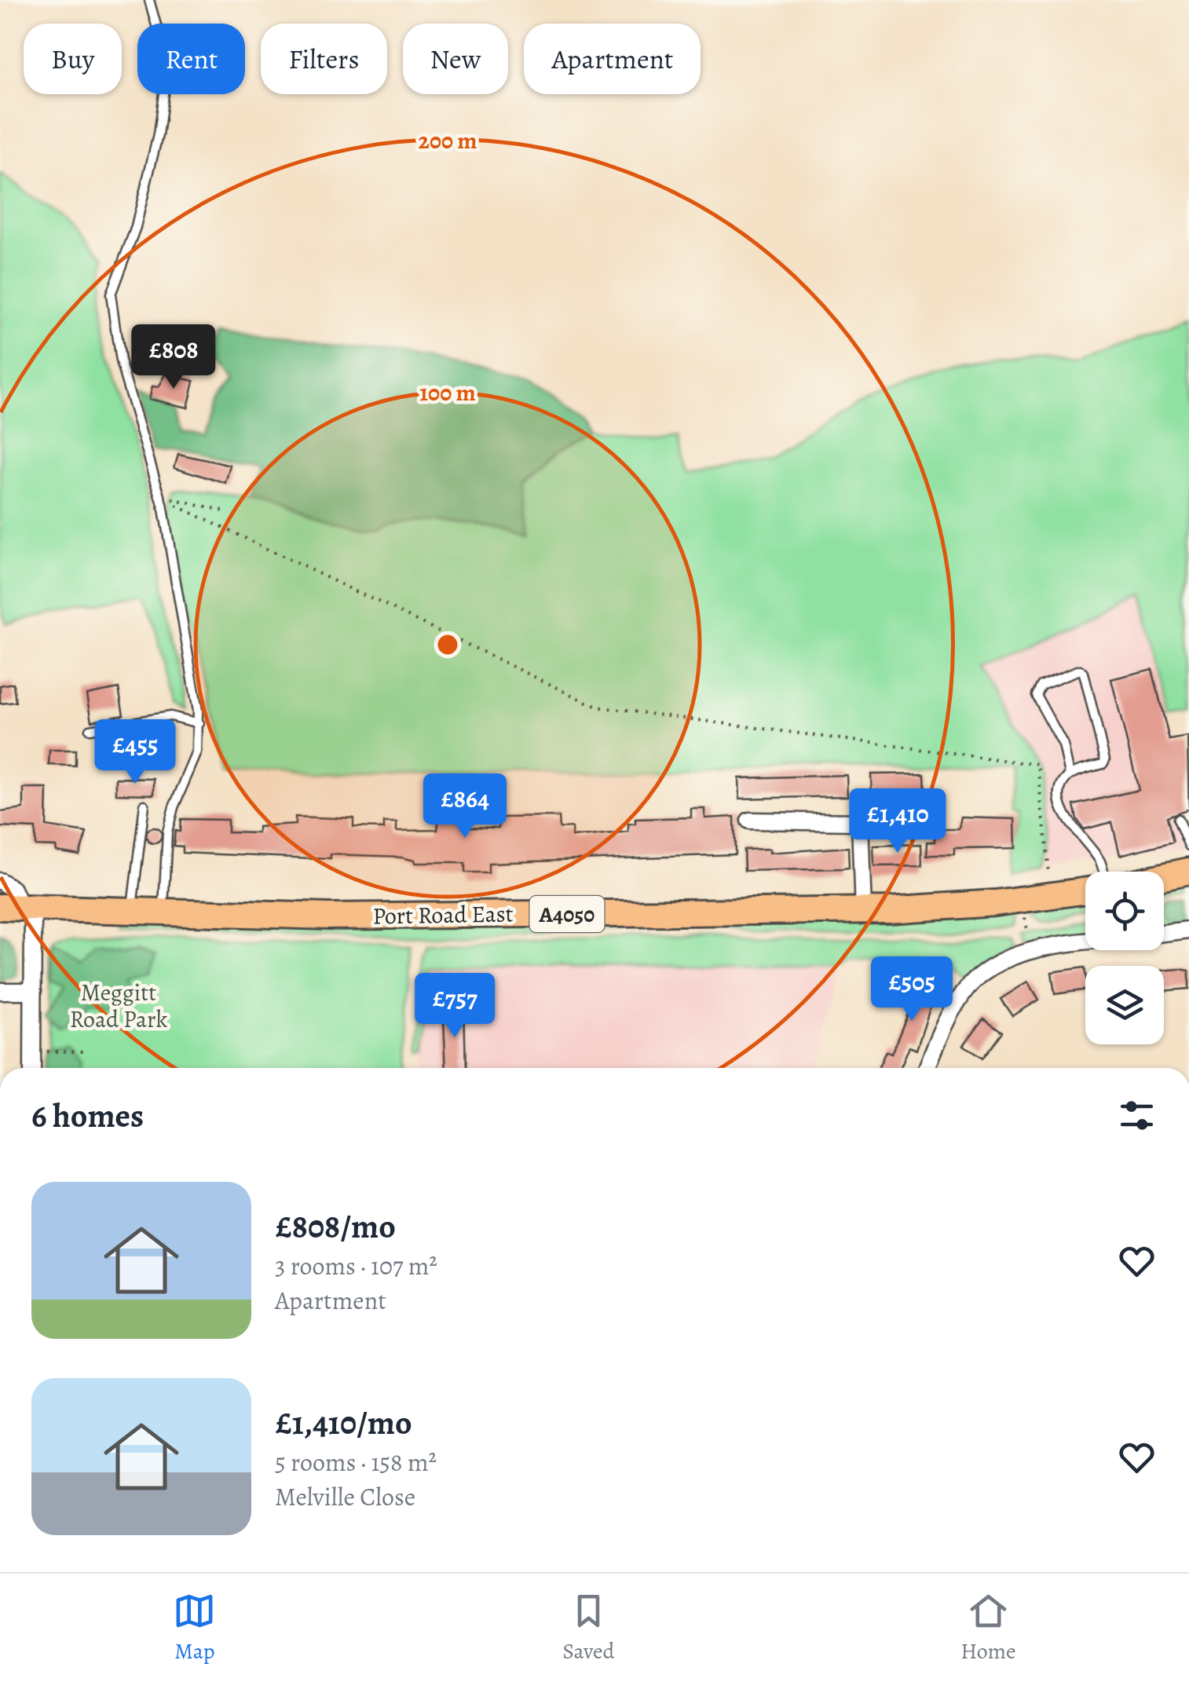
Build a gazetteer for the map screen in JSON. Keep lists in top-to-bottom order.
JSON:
{
  "streets": {
    "main road": ["A4050", "Port Road East"]
  },
  "parks": ["Meggitt Road Park"],
  "page": {
    "chip": [
      "Buy",
      "Rent",
      "Filters",
      "New",
      "Apartment"
    ],
    "price": [
      "£808",
      "£455",
      "£864",
      "£1,410",
      "£505",
      "£757"
    ],
    "heading": "6 homes",
    "list": [
      {
        "name": "£808/mo",
        "note": "3 rooms · 107 m² · Apartment"
      },
      {
        "name": "£1,410/mo",
        "note": "5 rooms · 158 m² · Melville Close"
      }
    ],
    "tabs": ["Map", "Saved", "Home"]
  },
  "rings": ["200 m", "100 m"]
}
